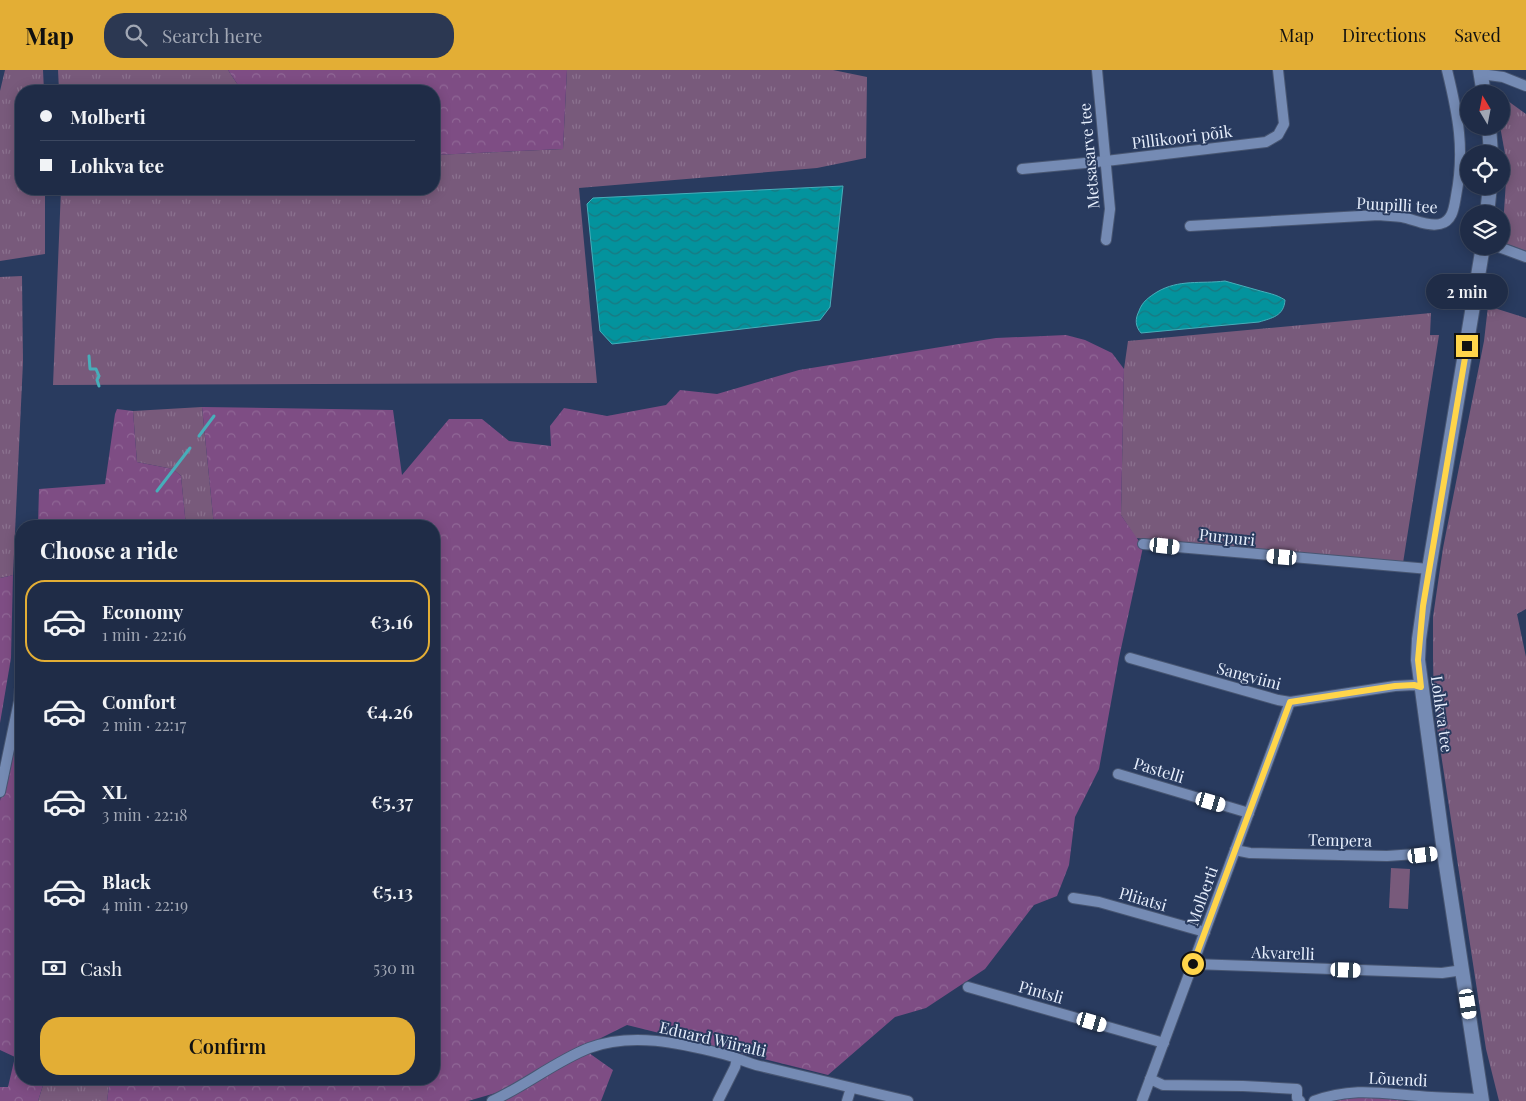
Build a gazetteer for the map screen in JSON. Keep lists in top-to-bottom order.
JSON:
{
  "streets": {
    "street": [
      "Pillikoori põik",
      "Metsasarve tee",
      "Puupilli tee",
      "Purpuri",
      "Sangviini",
      "Lohkva tee",
      "Pastelli",
      "Tempera",
      "Molberti",
      "Pliiatsi",
      "Akvarelli",
      "Pintsli",
      "Eduard Wiiralti",
      "Lõuendi"
    ]
  },
  "crossings": [
    ["Pillikoori põik", "Metsasarve tee"],
    ["Purpuri", "Lohkva tee"],
    ["Sangviini", "Lohkva tee"],
    ["Sangviini", "Molberti"],
    ["Lohkva tee", "Tempera"],
    ["Lohkva tee", "Akvarelli"],
    ["Lohkva tee", "Lõuendi"],
    ["Pastelli", "Molberti"],
    ["Tempera", "Molberti"],
    ["Molberti", "Pliiatsi"],
    ["Molberti", "Akvarelli"],
    ["Molberti", "Pintsli"]
  ],
  "north": "top",
  "page": {
    "header": "Map",
    "search": "Search here",
    "nav": ["Map", "Directions", "Saved"],
    "banner": ["Molberti", "Lohkva tee"],
    "bubble": "2 min",
    "heading": "Choose a ride",
    "list": [
      {
        "name": "Economy",
        "note": "1 min · 22:16",
        "value": "€3.16"
      },
      {
        "name": "Comfort",
        "note": "2 min · 22:17",
        "value": "€4.26"
      },
      {
        "name": "XL",
        "note": "3 min · 22:18",
        "value": "€5.37"
      },
      {
        "name": "Black",
        "note": "4 min · 22:19",
        "value": "€5.13"
      }
    ],
    "pay": ["Cash", "530 m"],
    "buttons": "Confirm"
  }
}
